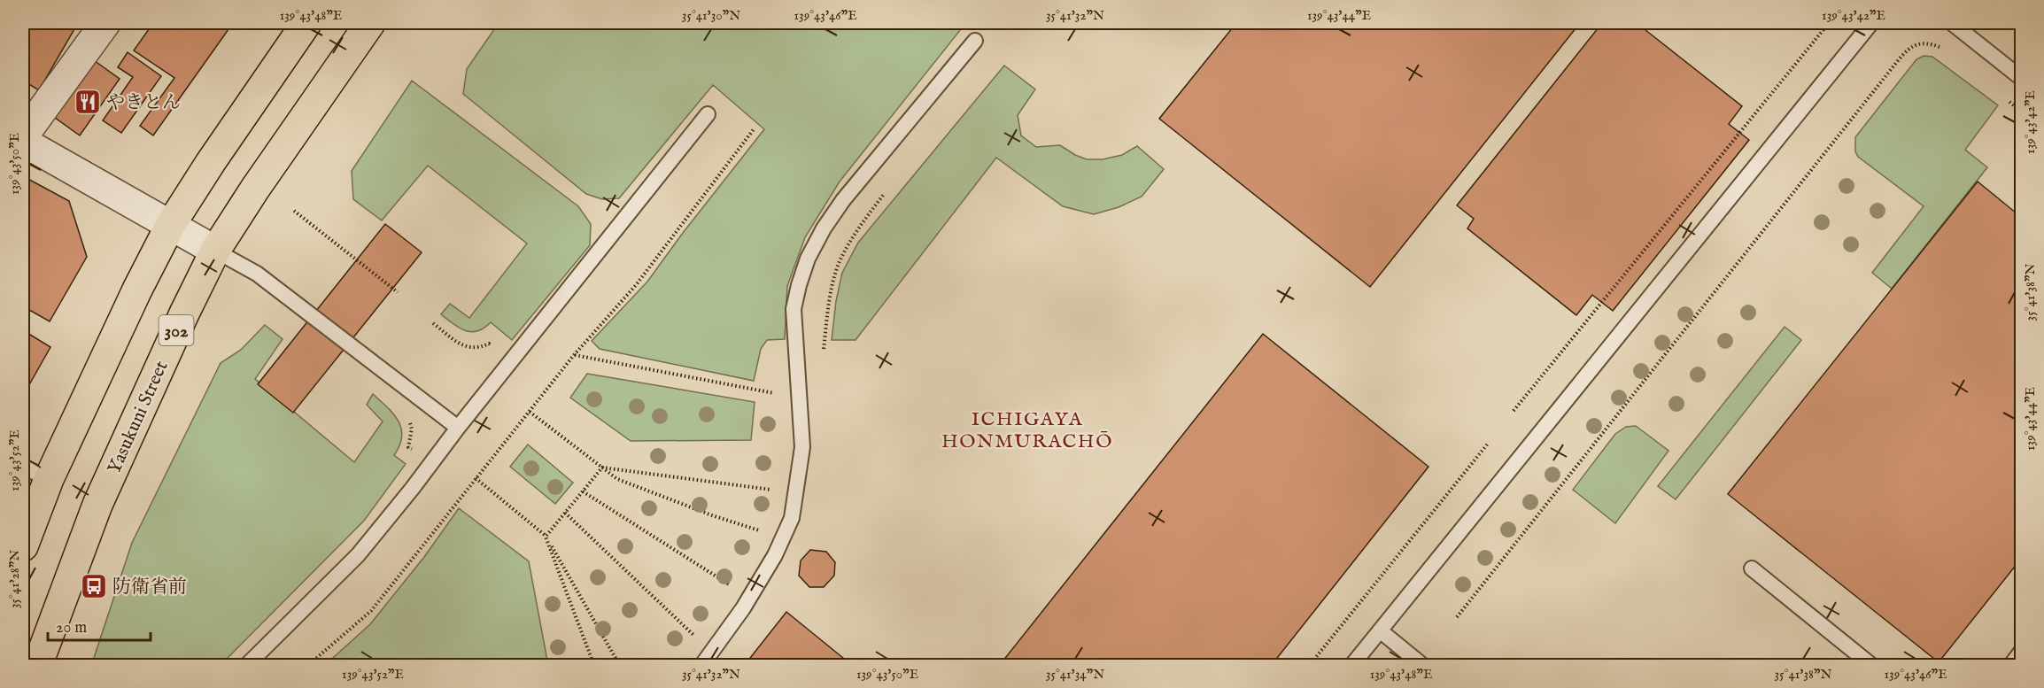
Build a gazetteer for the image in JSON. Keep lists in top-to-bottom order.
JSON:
{
  "streets": {
    "main road": ["302", "Yasukuni Street"]
  },
  "districts": ["ICHIGAYA HONMURACHŌ"],
  "places": {
    "restaurant": ["やきとん"],
    "bus stop": ["防衛省前"]
  },
  "scale_bar": "20 m",
  "coordinates": [
    "139°43'48\"E",
    "35°41'30\"N",
    "139°43'46\"E",
    "35°41'32\"N",
    "139°43'44\"E",
    "139°43'42\"E",
    "139°43'50\"E",
    "35°41'38\"N",
    "139°43'52\"E",
    "35°41'28\"N",
    "35°41'34\"N"
  ]
}
